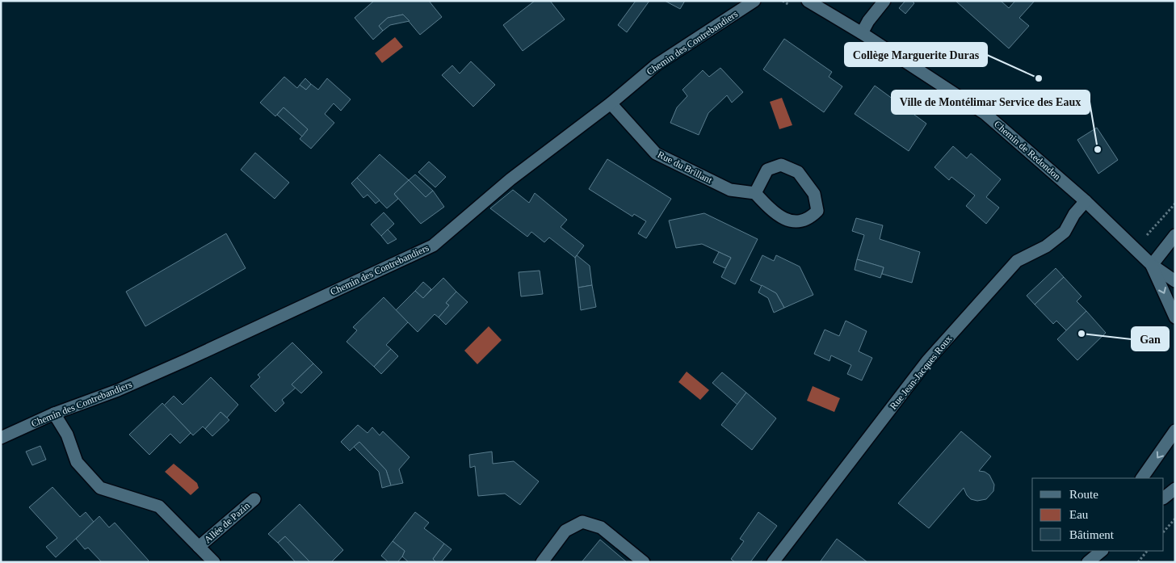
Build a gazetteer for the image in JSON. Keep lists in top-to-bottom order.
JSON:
{
  "streets": {
    "street": [
      "Chemin des Contrebandiers",
      "Chemin de Redondon",
      "Rue du Brillant",
      "Rue Jean-Jacques Roux",
      "Allée de Pazin"
    ]
  },
  "crossings": [
    ["Chemin des Contrebandiers", "Rue du Brillant"],
    ["Chemin des Contrebandiers", "Allée de Pazin"],
    ["Chemin de Redondon", "Rue Jean-Jacques Roux"]
  ],
  "places": ["Collège Marguerite Duras", "Ville de Montélimar Service des Eaux", "Gan"],
  "legend": ["Route", "Eau", "Bâtiment"]
}
